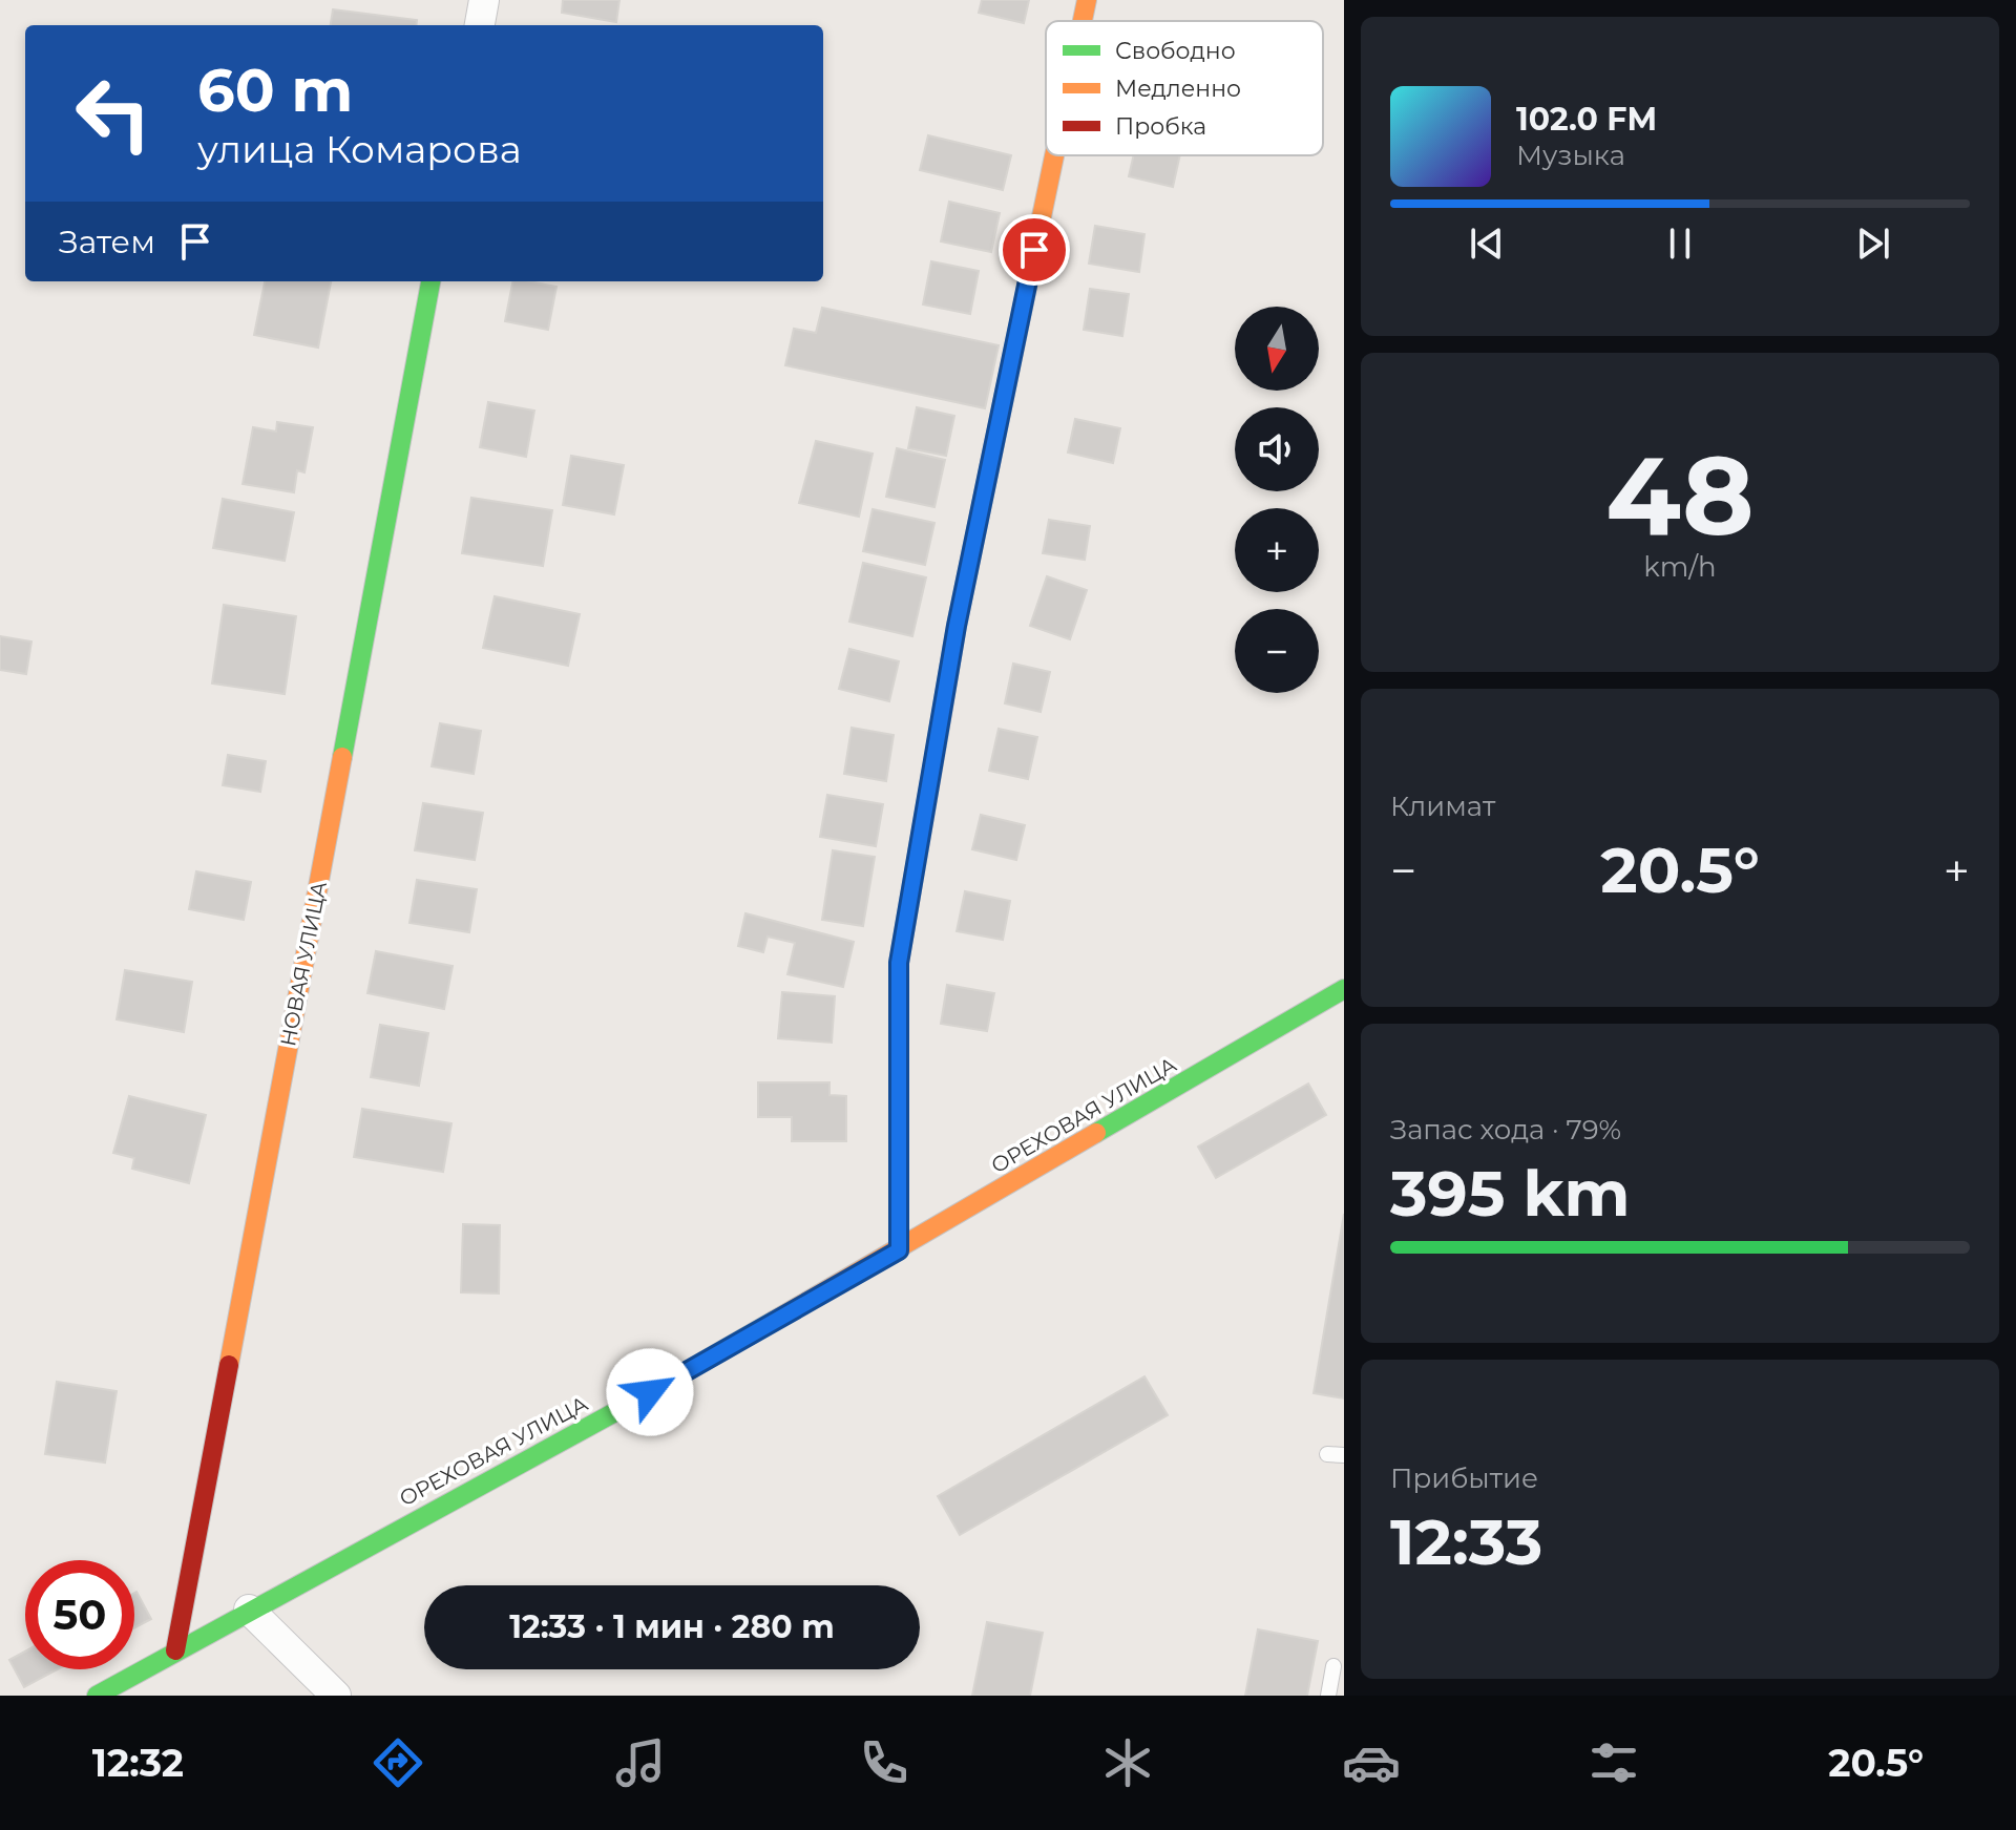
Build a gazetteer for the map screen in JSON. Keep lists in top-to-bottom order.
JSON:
{
  "streets": {
    "street": ["НОВАЯ УЛИЦА", "ОРЕХОВАЯ УЛИЦА"]
  },
  "crossings": [
    ["НОВАЯ УЛИЦА", "ОРЕХОВАЯ УЛИЦА"]
  ],
  "legend": ["Свободно", "Медленно", "Пробка"],
  "north": "bottom",
  "page": {
    "turn": ["60 m", "улица Комарова"],
    "song": ["102.0 FM", "Музыка"],
    "then": "Затем",
    "map_buttons": ["+", "−"],
    "tile": [
      ["48", "km/h"],
      "Климат",
      ["Запас хода · 79%", "395 km"],
      ["Прибытие", "12:33"]
    ],
    "heat": ["−", "20.5°", "+"],
    "limit": "50",
    "trip": "12:33 · 1 мин · 280 m",
    "tabs": ["12:32", "20.5°"]
  }
}
